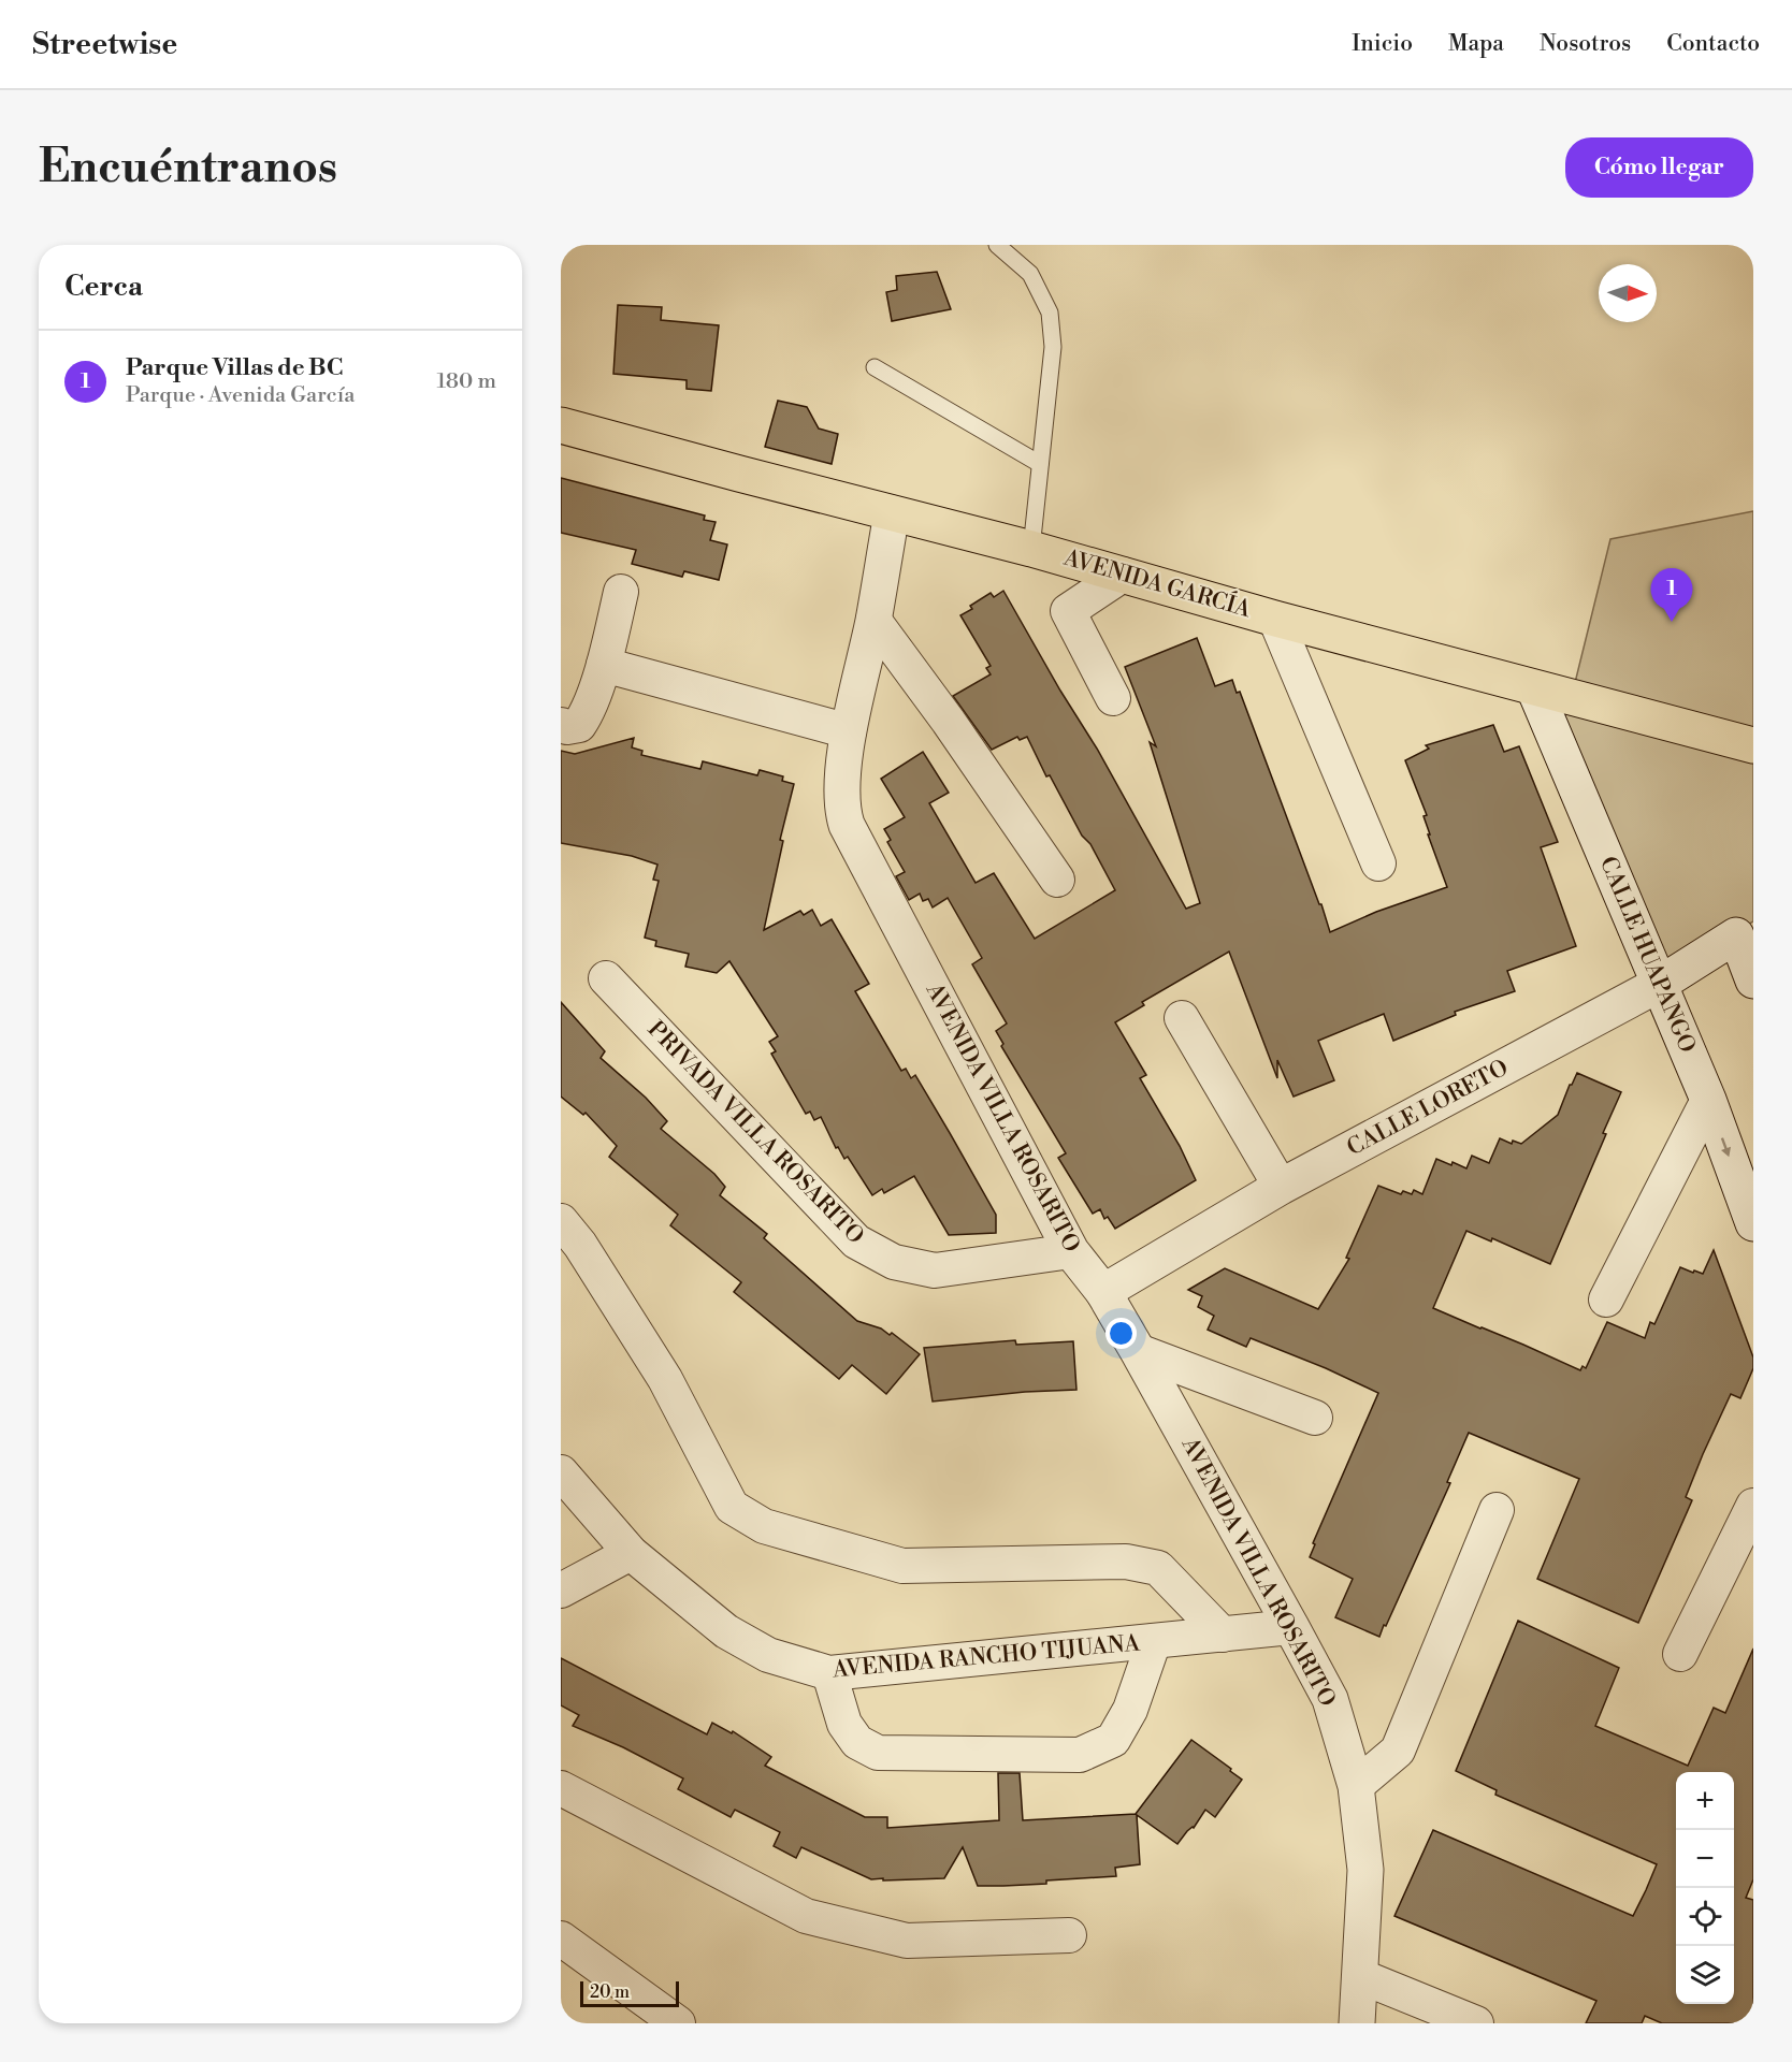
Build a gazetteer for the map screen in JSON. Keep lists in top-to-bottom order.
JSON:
{
  "streets": {
    "main road": ["AVENIDA GARCÍA"],
    "street": [
      "CALLE HUAPANGO",
      "CALLE LORETO",
      "AVENIDA VILLA ROSARITO",
      "PRIVADA VILLA ROSARITO",
      "AVENIDA RANCHO TIJUANA"
    ]
  },
  "crossings": [
    ["AVENIDA GARCÍA", "CALLE HUAPANGO"],
    ["AVENIDA GARCÍA", "AVENIDA VILLA ROSARITO"],
    ["CALLE HUAPANGO", "CALLE LORETO"],
    ["CALLE LORETO", "AVENIDA VILLA ROSARITO"],
    ["AVENIDA VILLA ROSARITO", "PRIVADA VILLA ROSARITO"],
    ["AVENIDA VILLA ROSARITO", "AVENIDA RANCHO TIJUANA"]
  ],
  "scale_bar": "20 m",
  "north": "right",
  "page": {
    "header": "Streetwise",
    "nav": [
      "Inicio",
      "Mapa",
      "Nosotros",
      "Contacto"
    ],
    "buttons": "Cómo llegar",
    "title": "Encuéntranos",
    "heading": "Cerca",
    "list": [
      {
        "mark": "1",
        "name": "Parque Villas de BC",
        "note": "Parque · Avenida García",
        "value": "180 m"
      }
    ],
    "pins": "1",
    "map_buttons": ["+", "−"],
    "scale": "20 m"
  }
}
